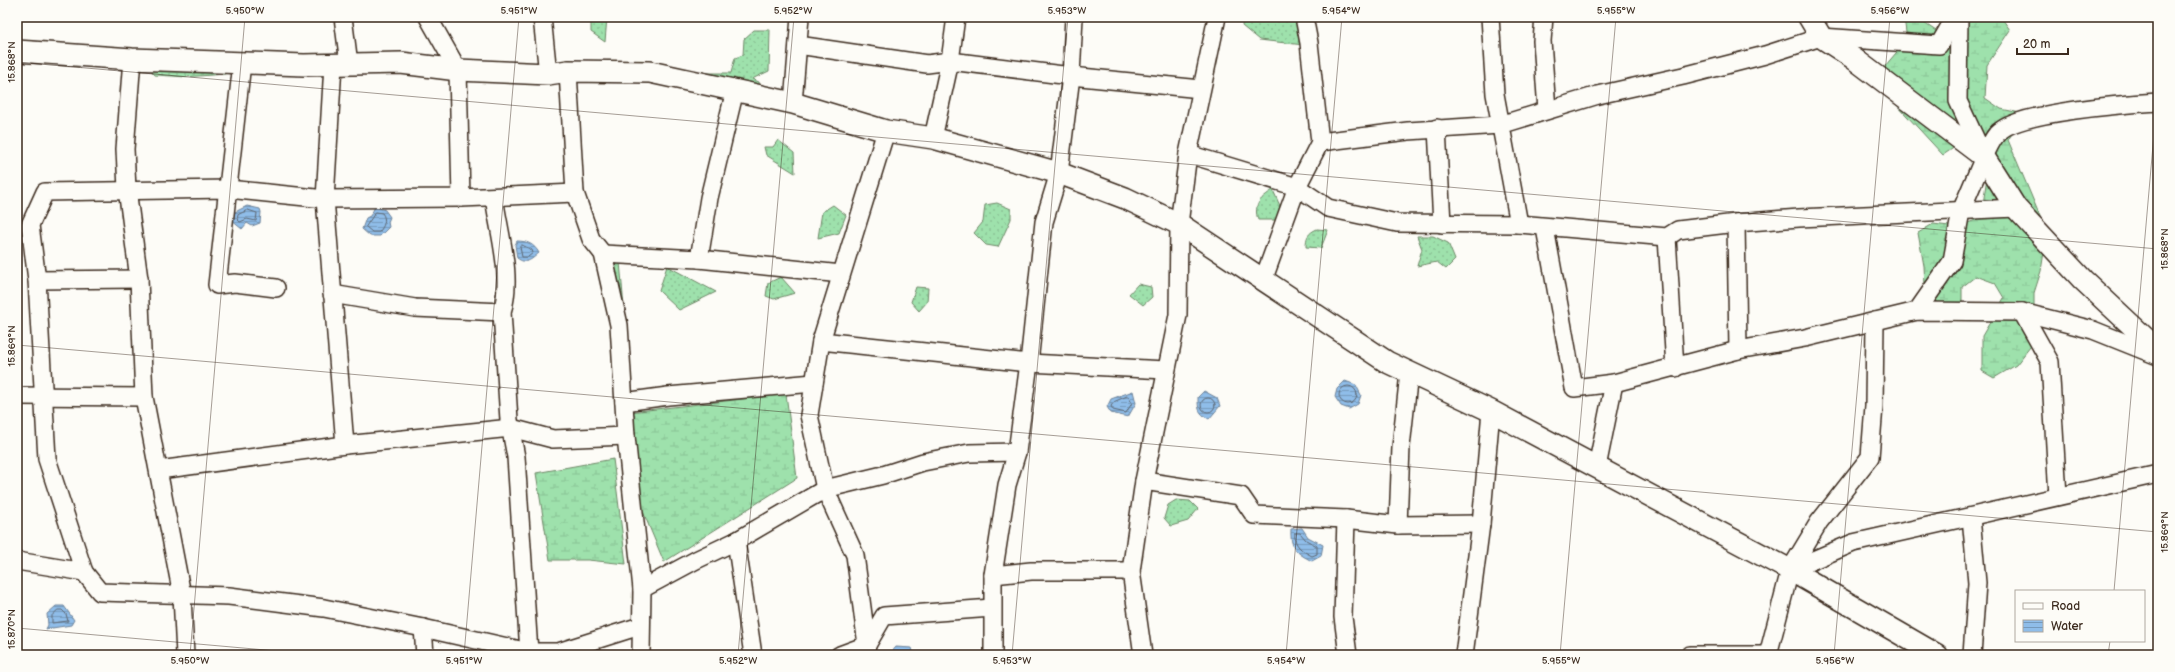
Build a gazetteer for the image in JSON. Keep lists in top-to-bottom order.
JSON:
{
  "legend": ["Road", "Water"],
  "scale_bar": "20 m",
  "coordinates": [
    "5.950°W",
    "5.951°W",
    "5.952°W",
    "5.953°W",
    "5.954°W",
    "5.955°W",
    "5.956°W",
    "15.868°N",
    "15.869°N",
    "15.870°N"
  ]
}
